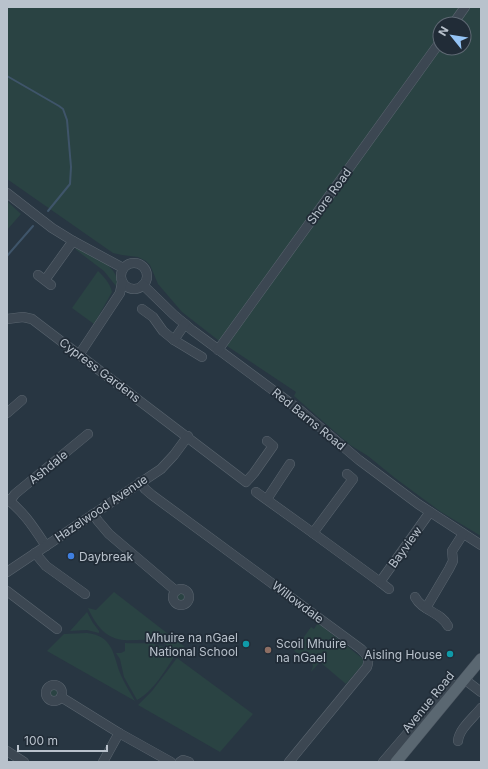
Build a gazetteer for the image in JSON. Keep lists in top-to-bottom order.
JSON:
{
  "streets": {
    "main road": ["Avenue Road"],
    "street": [
      "Shore Road",
      "Cypress Gardens",
      "Red Barns Road",
      "Ashdale",
      "Hazelwood Avenue",
      "Bayview",
      "Willowdale"
    ]
  },
  "crossings": [
    ["Shore Road", "Red Barns Road"],
    ["Cypress Gardens", "Hazelwood Avenue"],
    ["Red Barns Road", "Bayview"],
    ["Hazelwood Avenue", "Willowdale"]
  ],
  "places": [
    "Daybreak",
    "Mhuire na nGael National School",
    "Scoil Mhuire na nGael",
    "Aisling House"
  ],
  "scale_bar": "100 m",
  "north": "top left"
}
